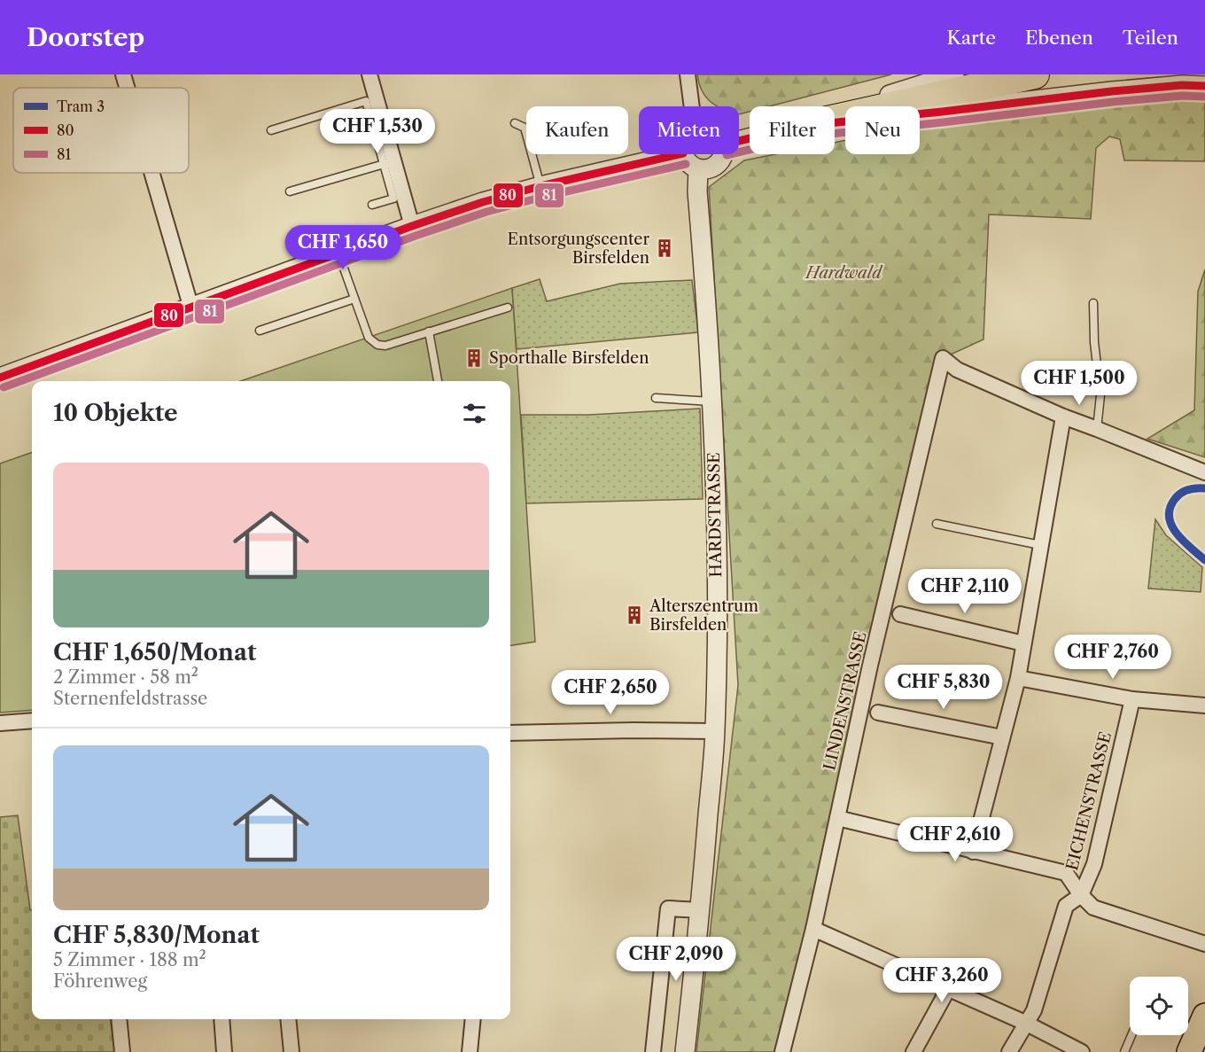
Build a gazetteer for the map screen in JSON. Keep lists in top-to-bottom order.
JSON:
{
  "streets": {
    "street": ["HARDSTRASSE", "LINDENSTRASSE", "EICHENSTRASSE"]
  },
  "parks": ["Hardwald"],
  "places": {
    "building": ["Entsorgungscenter Birsfelden", "Sporthalle Birsfelden", "Alterszentrum Birsfelden"]
  },
  "lines": ["transit line 80", "transit line 81", "tram line 3"],
  "legend": ["Tram 3", "80", "81"],
  "page": {
    "header": "Doorstep",
    "nav": ["Karte", "Ebenen", "Teilen"],
    "chip": [
      "Kaufen",
      "Mieten",
      "Filter",
      "Neu"
    ],
    "price": [
      "CHF 1,530",
      "CHF 1,650",
      "CHF 1,500",
      "CHF 2,110",
      "CHF 2,760",
      "CHF 5,830",
      "CHF 2,650",
      "CHF 2,610",
      "CHF 2,090",
      "CHF 3,260"
    ],
    "heading": "10 Objekte",
    "list": [
      {
        "name": "CHF 1,650/Monat",
        "note": "2 Zimmer · 58 m² · Sternenfeldstrasse"
      },
      {
        "name": "CHF 5,830/Monat",
        "note": "5 Zimmer · 188 m² · Föhrenweg"
      }
    ]
  }
}
